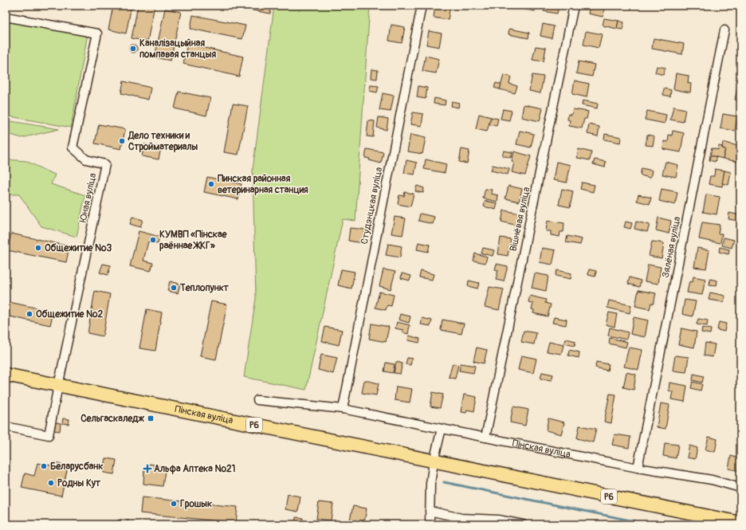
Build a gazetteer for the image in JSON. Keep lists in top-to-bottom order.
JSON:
{
  "streets": {
    "main road": ["Пінская вуліца", "Р6"],
    "street": [
      "Юная вуліца",
      "Студэнцкая вуліца",
      "Вішнёвая вуліца",
      "Зялёная вуліца"
    ]
  },
  "crossings": [
    ["Юная вуліца", "Пінская вуліца"],
    ["Студэнцкая вуліца", "Пінская вуліца"],
    ["Вішнёвая вуліца", "Пінская вуліца"],
    ["Зялёная вуліца", "Пінская вуліца"]
  ],
  "places": {
    "other": [
      "Каналізацыйная помпавая станцыя",
      "Дело техники и Стройматериалы",
      "Пинская районная ветеринарная станция",
      "КУМВП «Пінскае раённае ЖКГ»",
      "Общежитие №3",
      "Теплопункт",
      "Общежитие №2",
      "Беларусбанк",
      "Родны Кут",
      "Грошык"
    ],
    "transit": ["Сельгаскаледж"],
    "health": ["Альфа Аптека №21"]
  }
}
